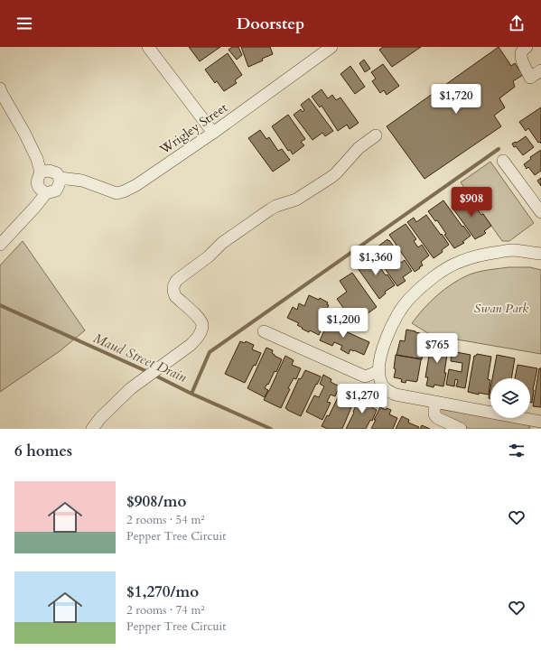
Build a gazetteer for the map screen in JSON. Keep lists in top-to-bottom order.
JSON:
{
  "streets": {
    "street": ["Wrigley Street"]
  },
  "water": ["Maud Street Drain"],
  "parks": ["Swan Park"],
  "page": {
    "header": "Doorstep",
    "price": [
      "$1,720",
      "$908",
      "$1,360",
      "$1,200",
      "$765",
      "$1,270"
    ],
    "heading": "6 homes",
    "list": [
      {
        "name": "$908/mo",
        "note": "2 rooms · 54 m² · Pepper Tree Circuit"
      },
      {
        "name": "$1,270/mo",
        "note": "2 rooms · 74 m² · Pepper Tree Circuit"
      }
    ]
  }
}
